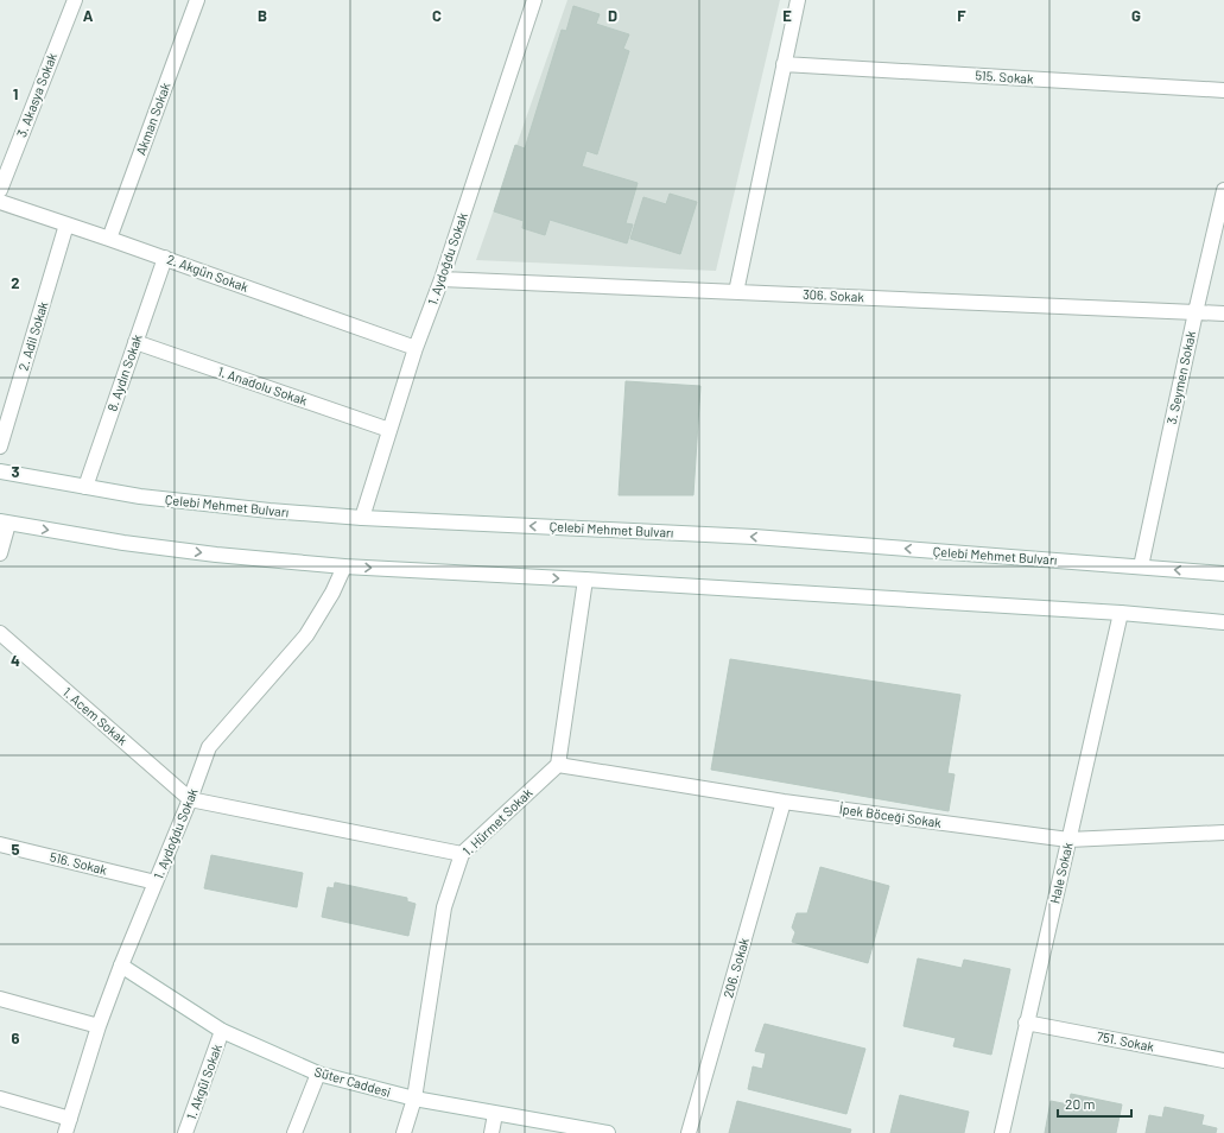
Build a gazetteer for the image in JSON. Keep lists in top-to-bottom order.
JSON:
{
  "streets": {
    "street": [
      "515. Sokak",
      "3. Akasya Sokak",
      "Akman Sokak",
      "1. Aydoğdu Sokak",
      "2. Akgün Sokak",
      "306. Sokak",
      "2. Adil Sokak",
      "8. Aydın Sokak",
      "3. Seymen Sokak",
      "1. Anadolu Sokak",
      "Çelebi Mehmet Bulvarı",
      "1. Acem Sokak",
      "İpek Böceği Sokak",
      "1. Hürmet Sokak",
      "516. Sokak",
      "Hale Sokak",
      "206. Sokak",
      "751. Sokak",
      "1. Akgül Sokak",
      "Süter Caddesi"
    ]
  },
  "crossings": [
    ["Akman Sokak", "2. Akgün Sokak"],
    ["1. Aydoğdu Sokak", "2. Akgün Sokak"],
    ["1. Aydoğdu Sokak", "306. Sokak"],
    ["1. Aydoğdu Sokak", "1. Anadolu Sokak"],
    ["1. Aydoğdu Sokak", "Çelebi Mehmet Bulvarı"],
    ["1. Aydoğdu Sokak", "1. Acem Sokak"],
    ["1. Aydoğdu Sokak", "516. Sokak"],
    ["1. Aydoğdu Sokak", "Süter Caddesi"],
    ["2. Akgün Sokak", "2. Adil Sokak"],
    ["2. Akgün Sokak", "8. Aydın Sokak"],
    ["306. Sokak", "3. Seymen Sokak"],
    ["8. Aydın Sokak", "1. Anadolu Sokak"],
    ["8. Aydın Sokak", "Çelebi Mehmet Bulvarı"],
    ["3. Seymen Sokak", "Çelebi Mehmet Bulvarı"],
    ["İpek Böceği Sokak", "1. Hürmet Sokak"],
    ["İpek Böceği Sokak", "Hale Sokak"],
    ["İpek Böceği Sokak", "206. Sokak"],
    ["1. Hürmet Sokak", "Süter Caddesi"],
    ["Hale Sokak", "751. Sokak"],
    ["1. Akgül Sokak", "Süter Caddesi"]
  ],
  "scale_bar": "20 m",
  "grid": {
    "columns": [
      "A",
      "B",
      "C",
      "D",
      "E",
      "F",
      "G"
    ],
    "rows": [
      "1",
      "2",
      "3",
      "4",
      "5",
      "6"
    ]
  }
}
